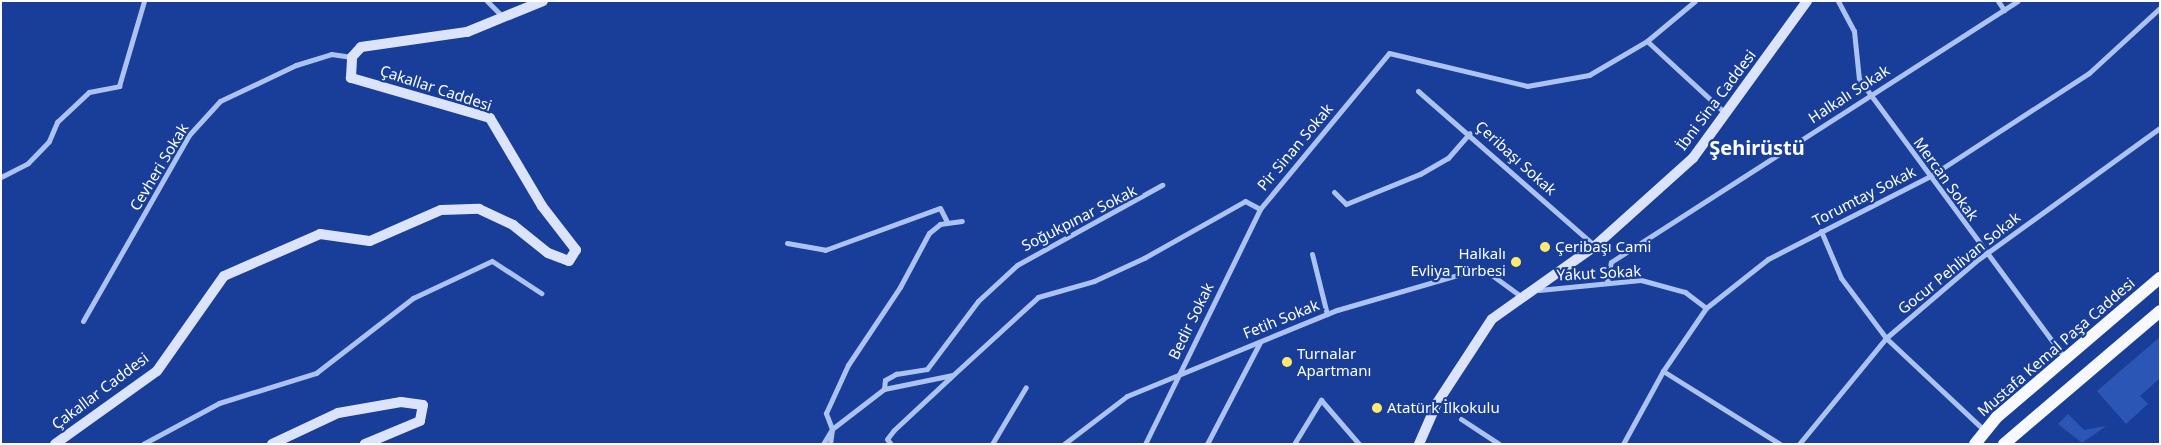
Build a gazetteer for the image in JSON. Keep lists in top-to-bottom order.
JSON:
{
  "streets": {
    "main road": ["Mustafa Kemal Paşa Caddesi"],
    "street": [
      "Çakallar Caddesi",
      "Halkalı Sokak",
      "İbni Sina Caddesi",
      "Pir Sinan Sokak",
      "Çeribaşı Sokak",
      "Cevheri Sokak",
      "Mercan Sokak",
      "Torumtay Sokak",
      "Soğukpınar Sokak",
      "Gocur Pehlivan Sokak",
      "Yakut Sokak",
      "Fetih Sokak",
      "Bedir Sokak"
    ]
  },
  "crossings": [
    ["Çakallar Caddesi", "Cevheri Sokak"],
    ["Halkalı Sokak", "Mercan Sokak"],
    ["Halkalı Sokak", "Yakut Sokak"],
    ["İbni Sina Caddesi", "Çeribaşı Sokak"],
    ["İbni Sina Caddesi", "Yakut Sokak"],
    ["İbni Sina Caddesi", "Fetih Sokak"],
    ["Pir Sinan Sokak", "Bedir Sokak"],
    ["Mercan Sokak", "Torumtay Sokak"],
    ["Mercan Sokak", "Gocur Pehlivan Sokak"],
    ["Mercan Sokak", "Mustafa Kemal Paşa Caddesi"],
    ["Torumtay Sokak", "Yakut Sokak"],
    ["Yakut Sokak", "Fetih Sokak"],
    ["Fetih Sokak", "Bedir Sokak"]
  ],
  "districts": ["Şehirüstü"],
  "places": [
    "Çeribaşı Cami",
    "Halkalı Evliya Türbesi",
    "Turnalar Apartmanı",
    "Atatürk İlkokulu"
  ]
}
